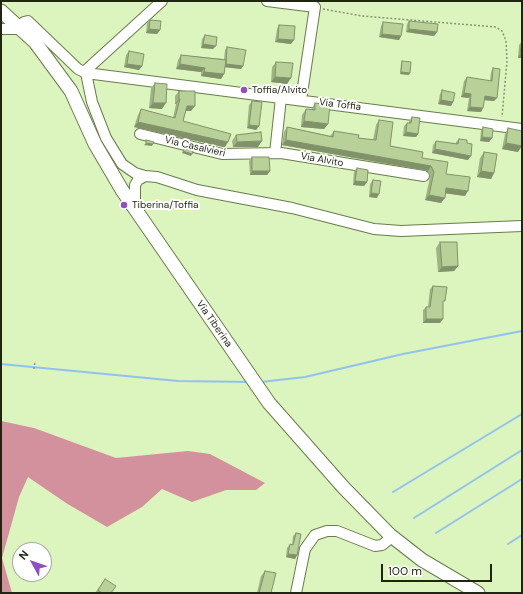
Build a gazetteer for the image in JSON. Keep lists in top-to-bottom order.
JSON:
{
  "streets": {
    "main road": ["Via Tiberina"],
    "street": ["Via Toffia", "Via Casalvieri", "Via Alvito"]
  },
  "crossings": [
    ["Via Casalvieri", "Via Alvito"]
  ],
  "places": ["Toffia/Alvito", "Tiberina/Toffia"],
  "scale_bar": "100 m",
  "north": "top left"
}
